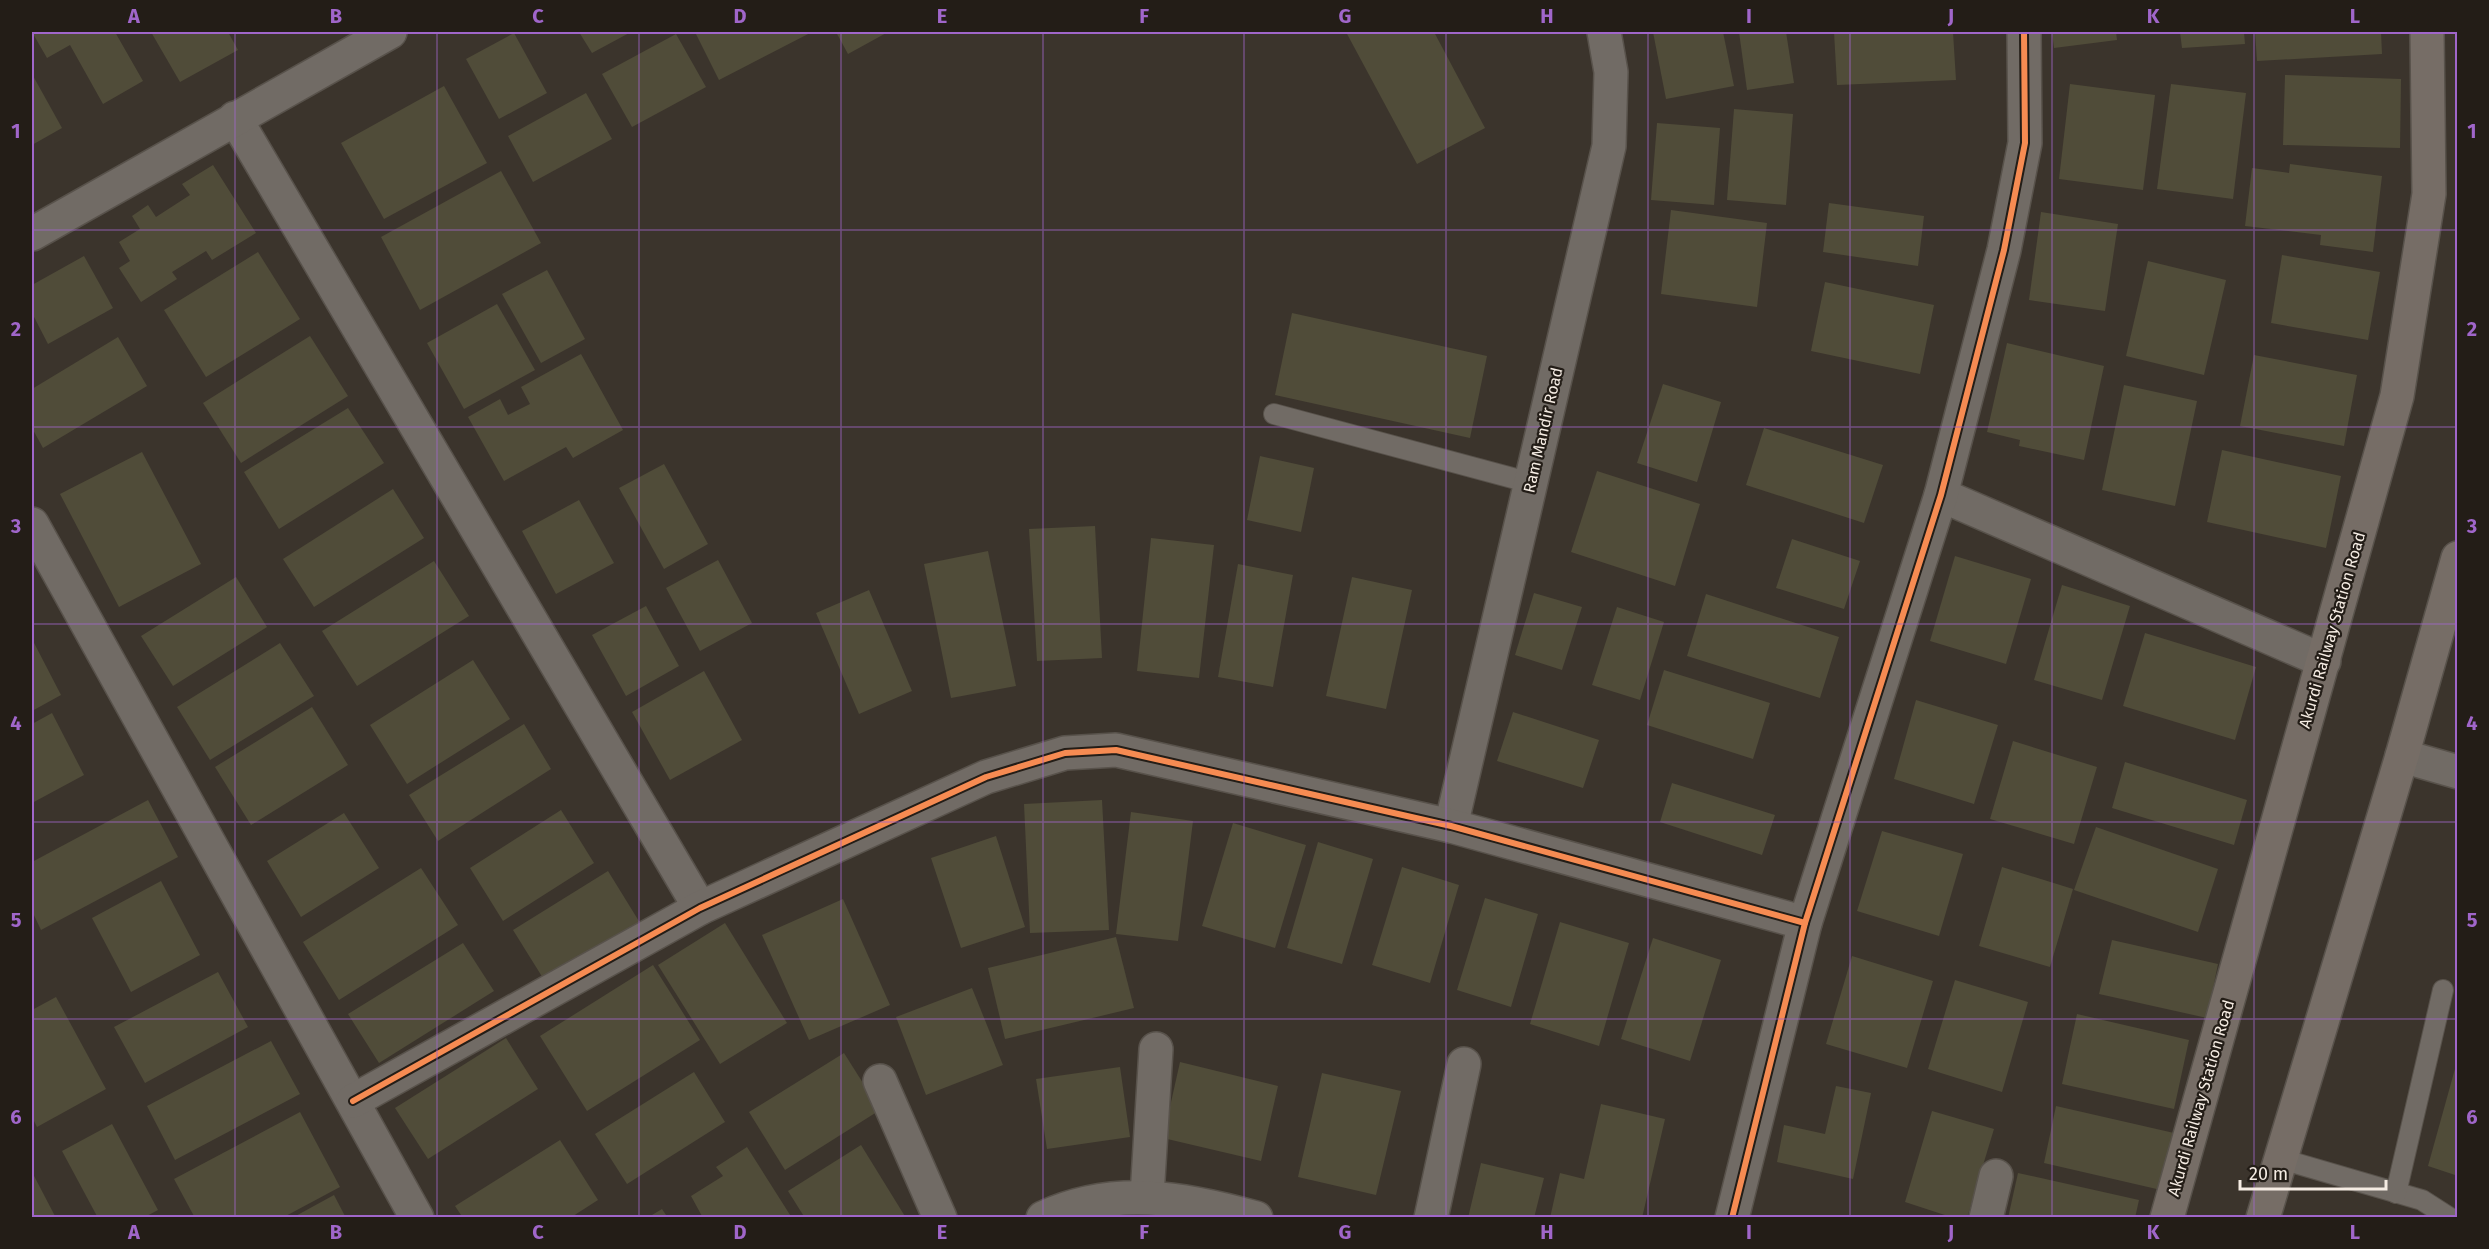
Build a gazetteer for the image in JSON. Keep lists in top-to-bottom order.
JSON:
{
  "streets": {
    "main road": ["Akurdi Railway Station Road"],
    "street": ["Ram Mandir Road"]
  },
  "scale_bar": "20 m",
  "grid": {
    "columns": [
      "A",
      "B",
      "C",
      "D",
      "E",
      "F",
      "G",
      "H",
      "I",
      "J",
      "K",
      "L"
    ],
    "rows": [
      "1",
      "2",
      "3",
      "4",
      "5",
      "6"
    ]
  }
}
